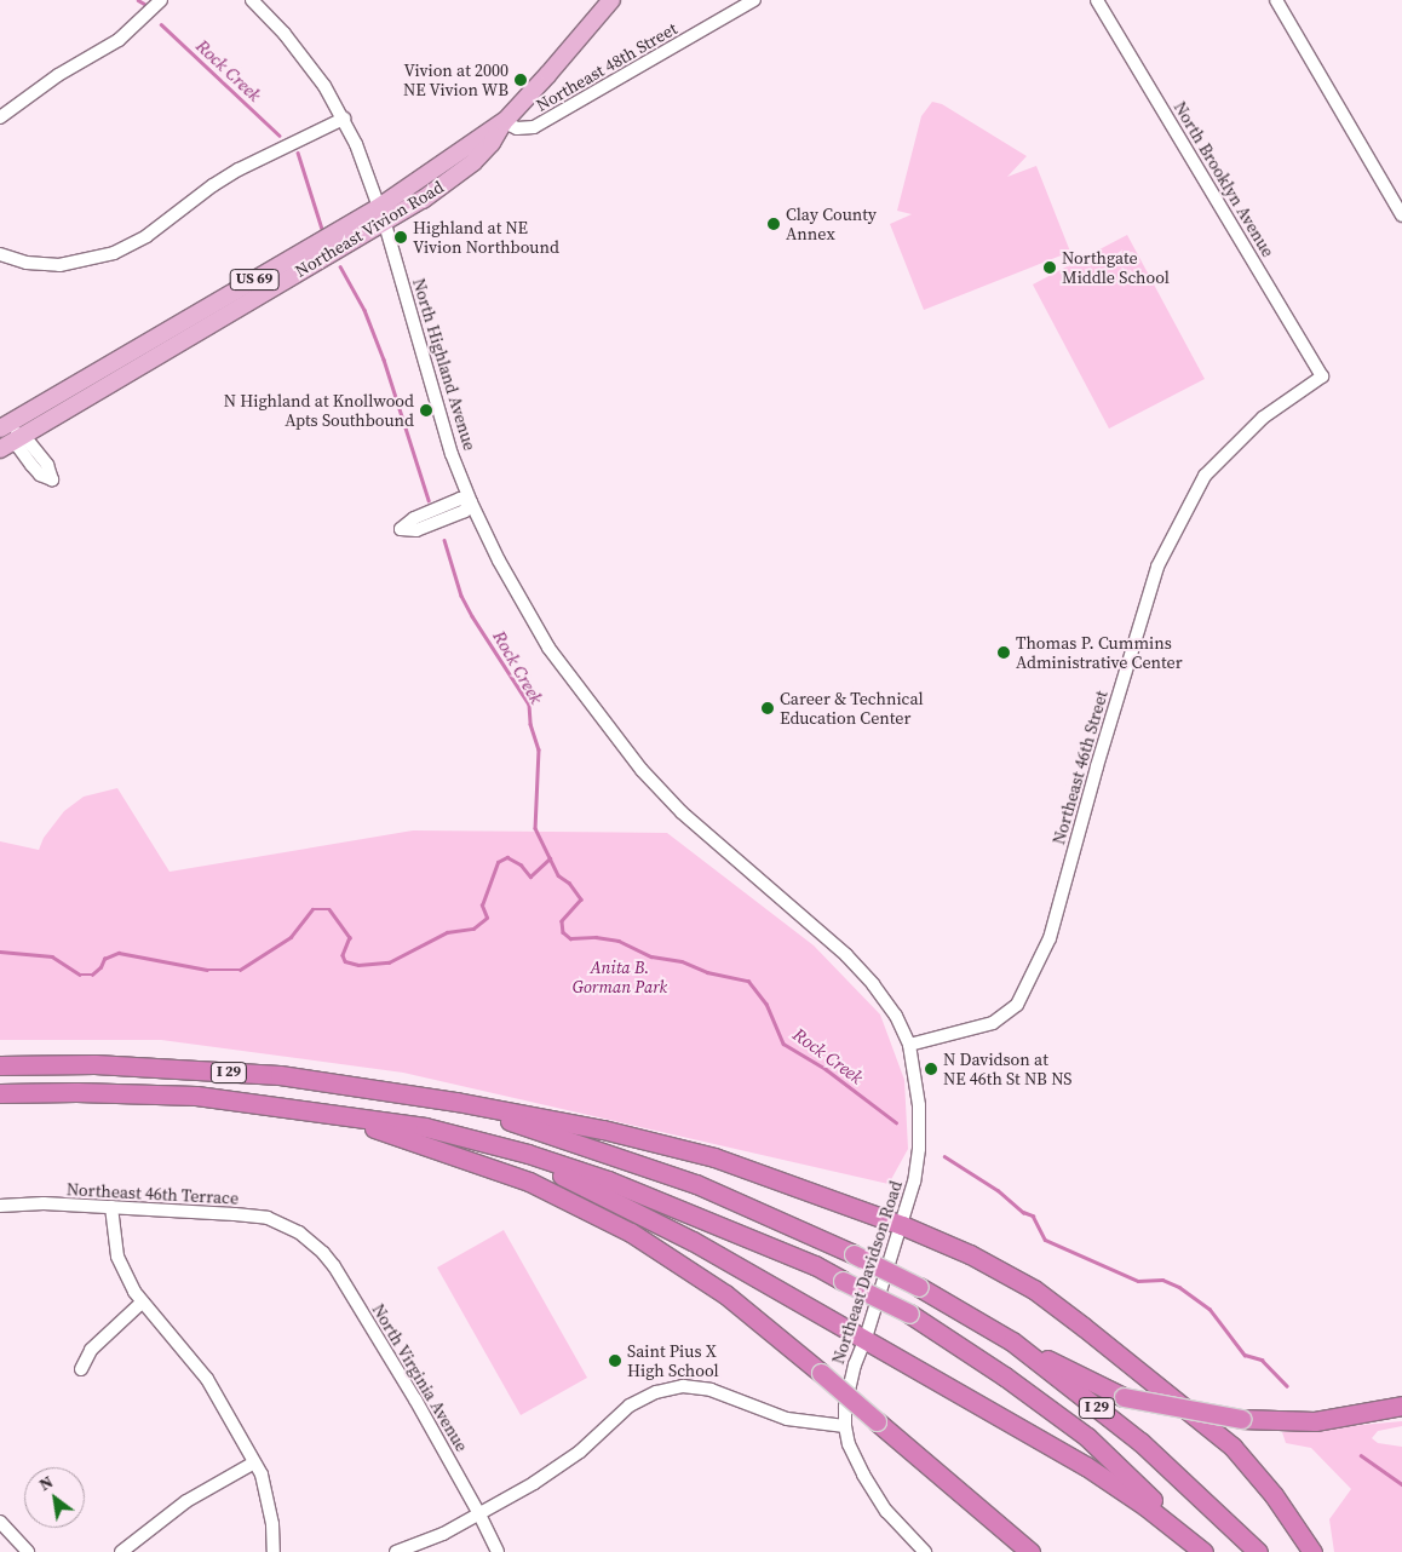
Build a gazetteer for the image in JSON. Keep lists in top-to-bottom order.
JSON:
{
  "streets": {
    "highway": ["I 29"],
    "main road": ["Northeast Vivion Road", "US 69"],
    "street": [
      "Northeast 48th Street",
      "North Brooklyn Avenue",
      "North Highland Avenue",
      "Northeast 46th Street",
      "Northeast 46th Terrace",
      "Northeast Davidson Road",
      "North Virginia Avenue"
    ]
  },
  "crossings": [
    ["Northeast 48th Street", "Northeast Vivion Road"],
    ["North Brooklyn Avenue", "Northeast 46th Street"],
    ["Northeast Vivion Road", "North Highland Avenue"],
    ["North Highland Avenue", "Northeast Davidson Road"],
    ["Northeast 46th Street", "Northeast Davidson Road"],
    ["Northeast 46th Terrace", "North Virginia Avenue"]
  ],
  "water": ["Rock Creek"],
  "parks": ["Anita B. Gorman Park"],
  "places": [
    "Vivion at 2000 NE Vivion WB",
    "Clay County Annex",
    "Highland at NE Vivion Northbound",
    "Northgate Middle School",
    "N Highland at Knollwood Apts Southbound",
    "Thomas P. Cummins Administrative Center",
    "Career & Technical Education Center",
    "N Davidson at NE 46th St NB NS",
    "Saint Pius X High School"
  ],
  "north": "top left"
}
